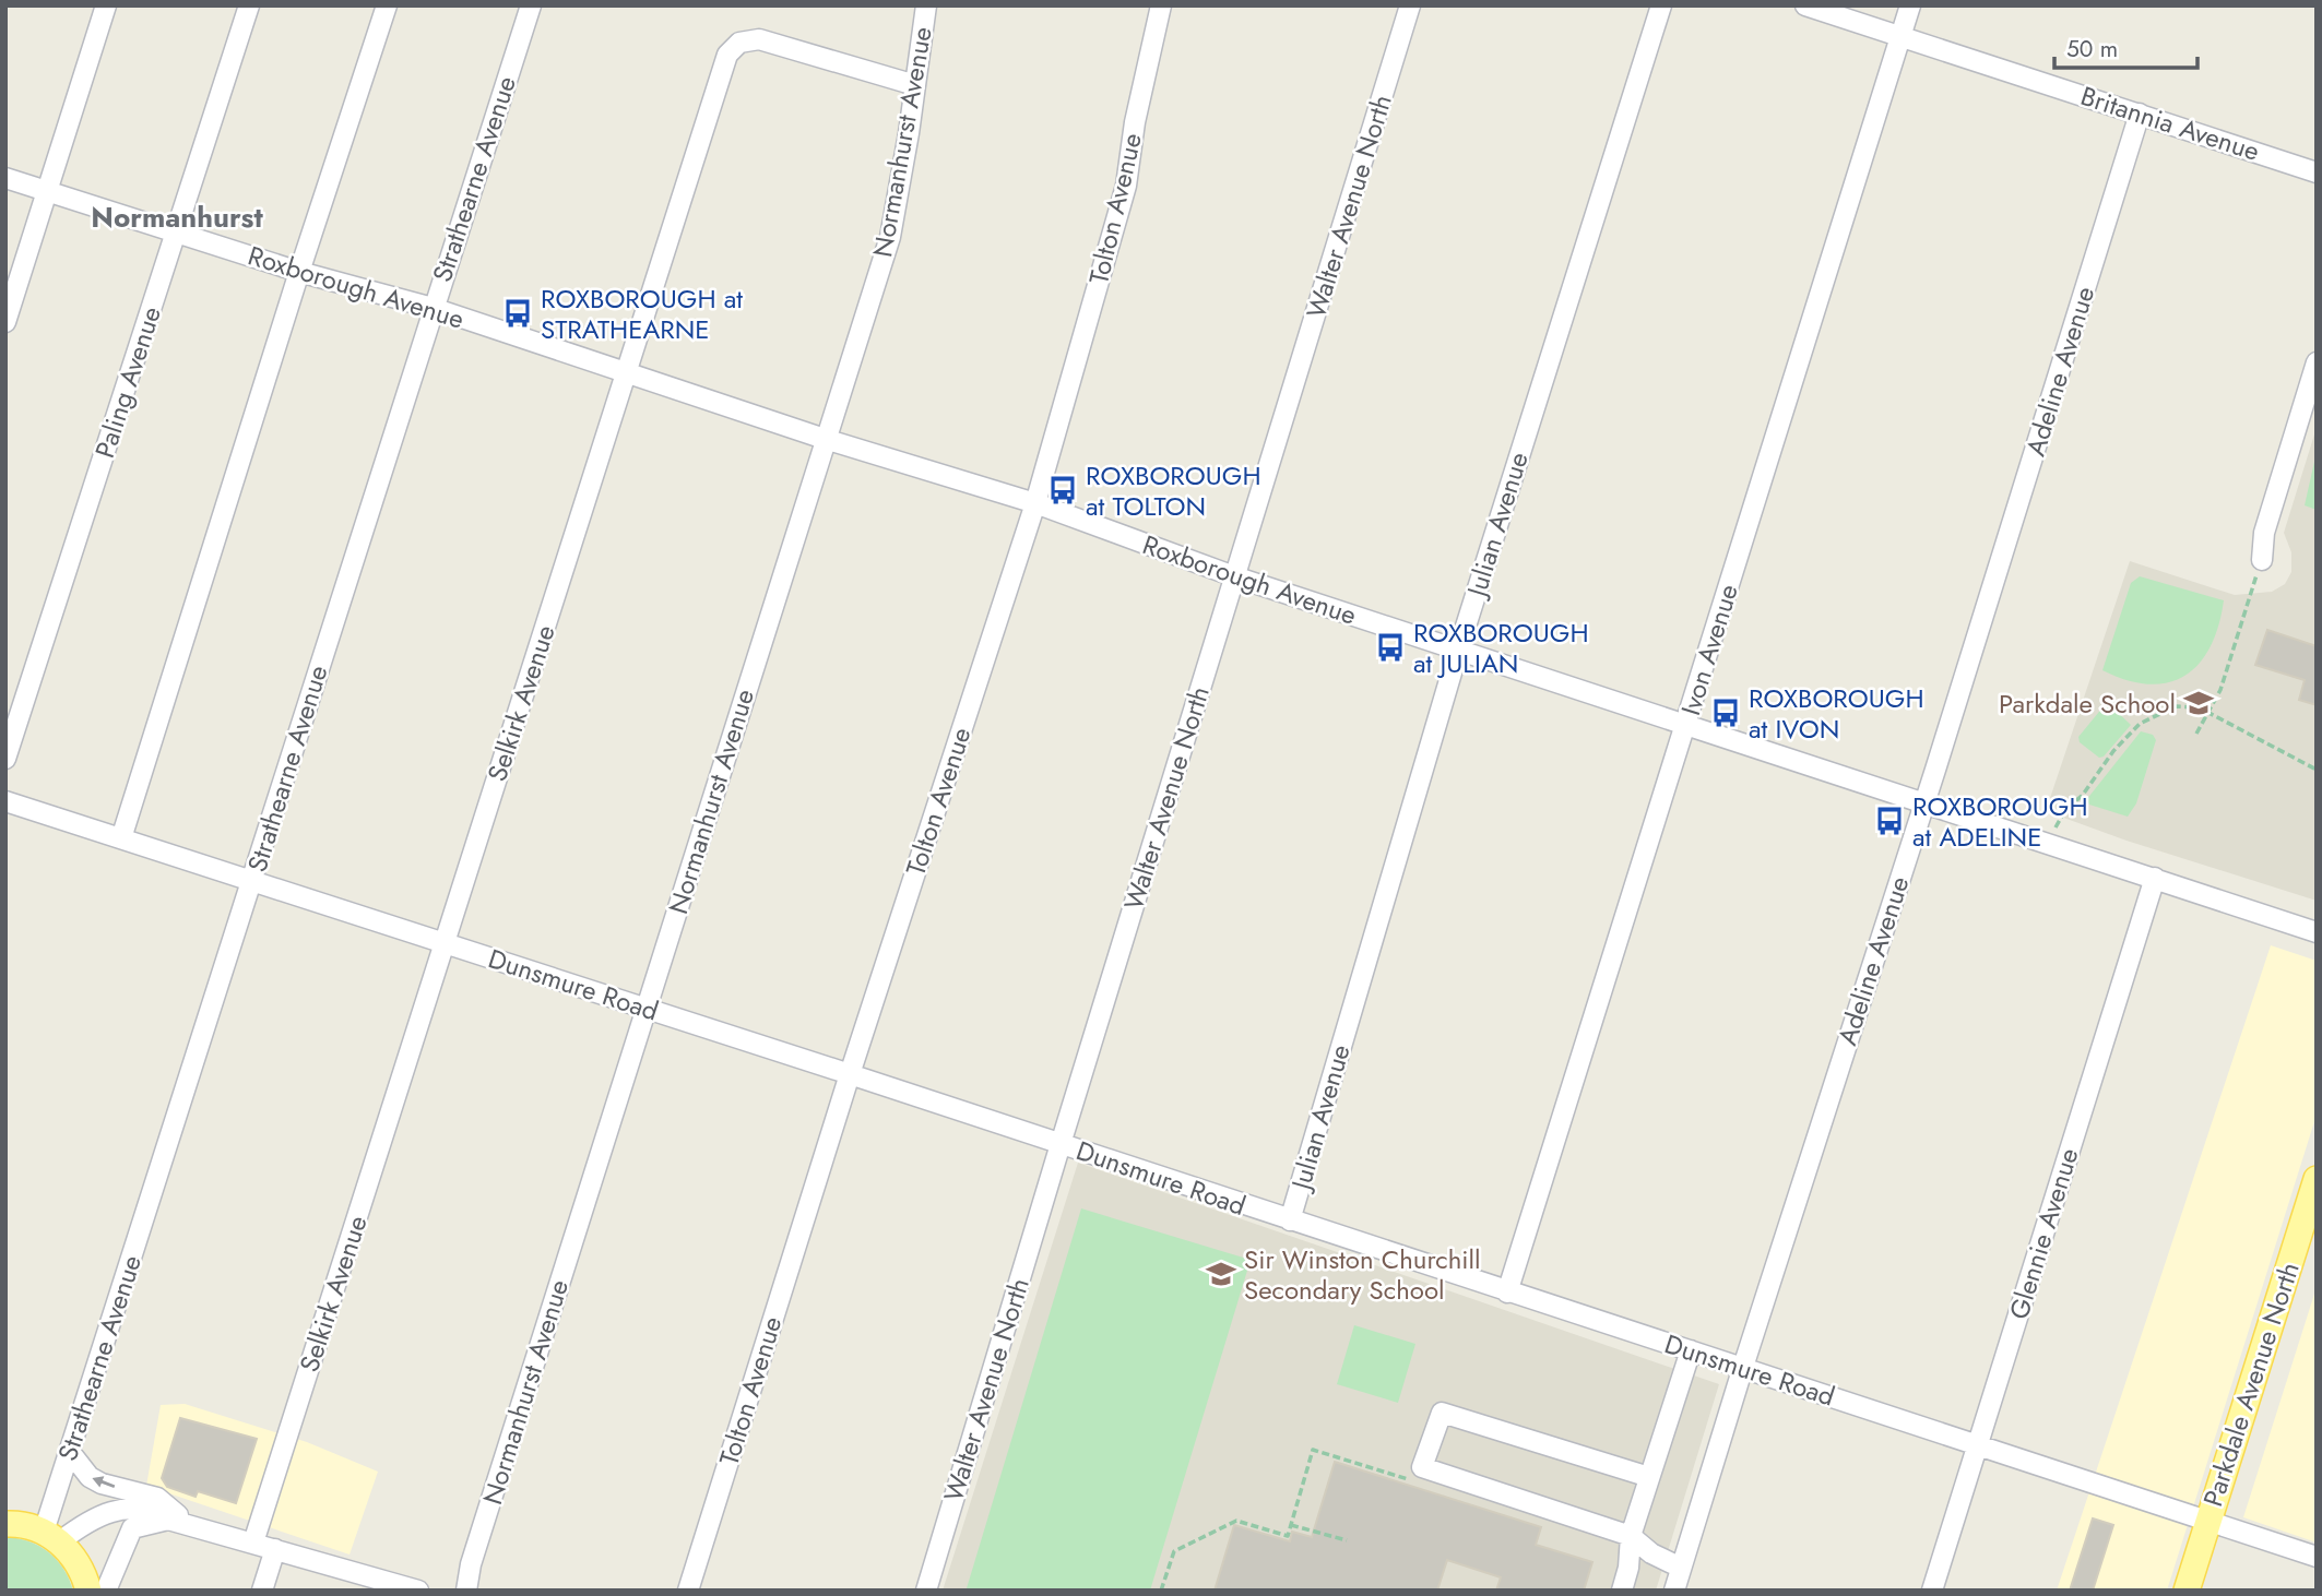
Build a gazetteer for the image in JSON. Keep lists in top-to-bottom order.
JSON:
{
  "streets": {
    "main road": ["Parkdale Avenue North"],
    "street": [
      "Britannia Avenue",
      "Normanhurst Avenue",
      "Strathearne Avenue",
      "Walter Avenue North",
      "Tolton Avenue",
      "Roxborough Avenue",
      "Adeline Avenue",
      "Paling Avenue",
      "Julian Avenue",
      "Ivon Avenue",
      "Selkirk Avenue",
      "Dunsmure Road",
      "Glennie Avenue"
    ]
  },
  "crossings": [
    ["Britannia Avenue", "Adeline Avenue"],
    ["Britannia Avenue", "Ivon Avenue"],
    ["Normanhurst Avenue", "Roxborough Avenue"],
    ["Normanhurst Avenue", "Selkirk Avenue"],
    ["Normanhurst Avenue", "Dunsmure Road"],
    ["Strathearne Avenue", "Roxborough Avenue"],
    ["Strathearne Avenue", "Dunsmure Road"],
    ["Walter Avenue North", "Roxborough Avenue"],
    ["Walter Avenue North", "Dunsmure Road"],
    ["Tolton Avenue", "Roxborough Avenue"],
    ["Tolton Avenue", "Dunsmure Road"],
    ["Roxborough Avenue", "Adeline Avenue"],
    ["Roxborough Avenue", "Paling Avenue"],
    ["Roxborough Avenue", "Julian Avenue"],
    ["Roxborough Avenue", "Ivon Avenue"],
    ["Roxborough Avenue", "Selkirk Avenue"],
    ["Roxborough Avenue", "Glennie Avenue"],
    ["Adeline Avenue", "Dunsmure Road"],
    ["Julian Avenue", "Dunsmure Road"],
    ["Ivon Avenue", "Dunsmure Road"],
    ["Selkirk Avenue", "Dunsmure Road"],
    ["Dunsmure Road", "Glennie Avenue"],
    ["Dunsmure Road", "Parkdale Avenue North"]
  ],
  "districts": ["Normanhurst"],
  "places": {
    "bus stop": [
      "ROXBOROUGH at STRATHEARNE",
      "ROXBOROUGH at TOLTON",
      "ROXBOROUGH at JULIAN",
      "ROXBOROUGH at IVON",
      "ROXBOROUGH at ADELINE"
    ],
    "school or university": ["Parkdale School", "Sir Winston Churchill Secondary School"]
  },
  "scale_bar": "50 m"
}
